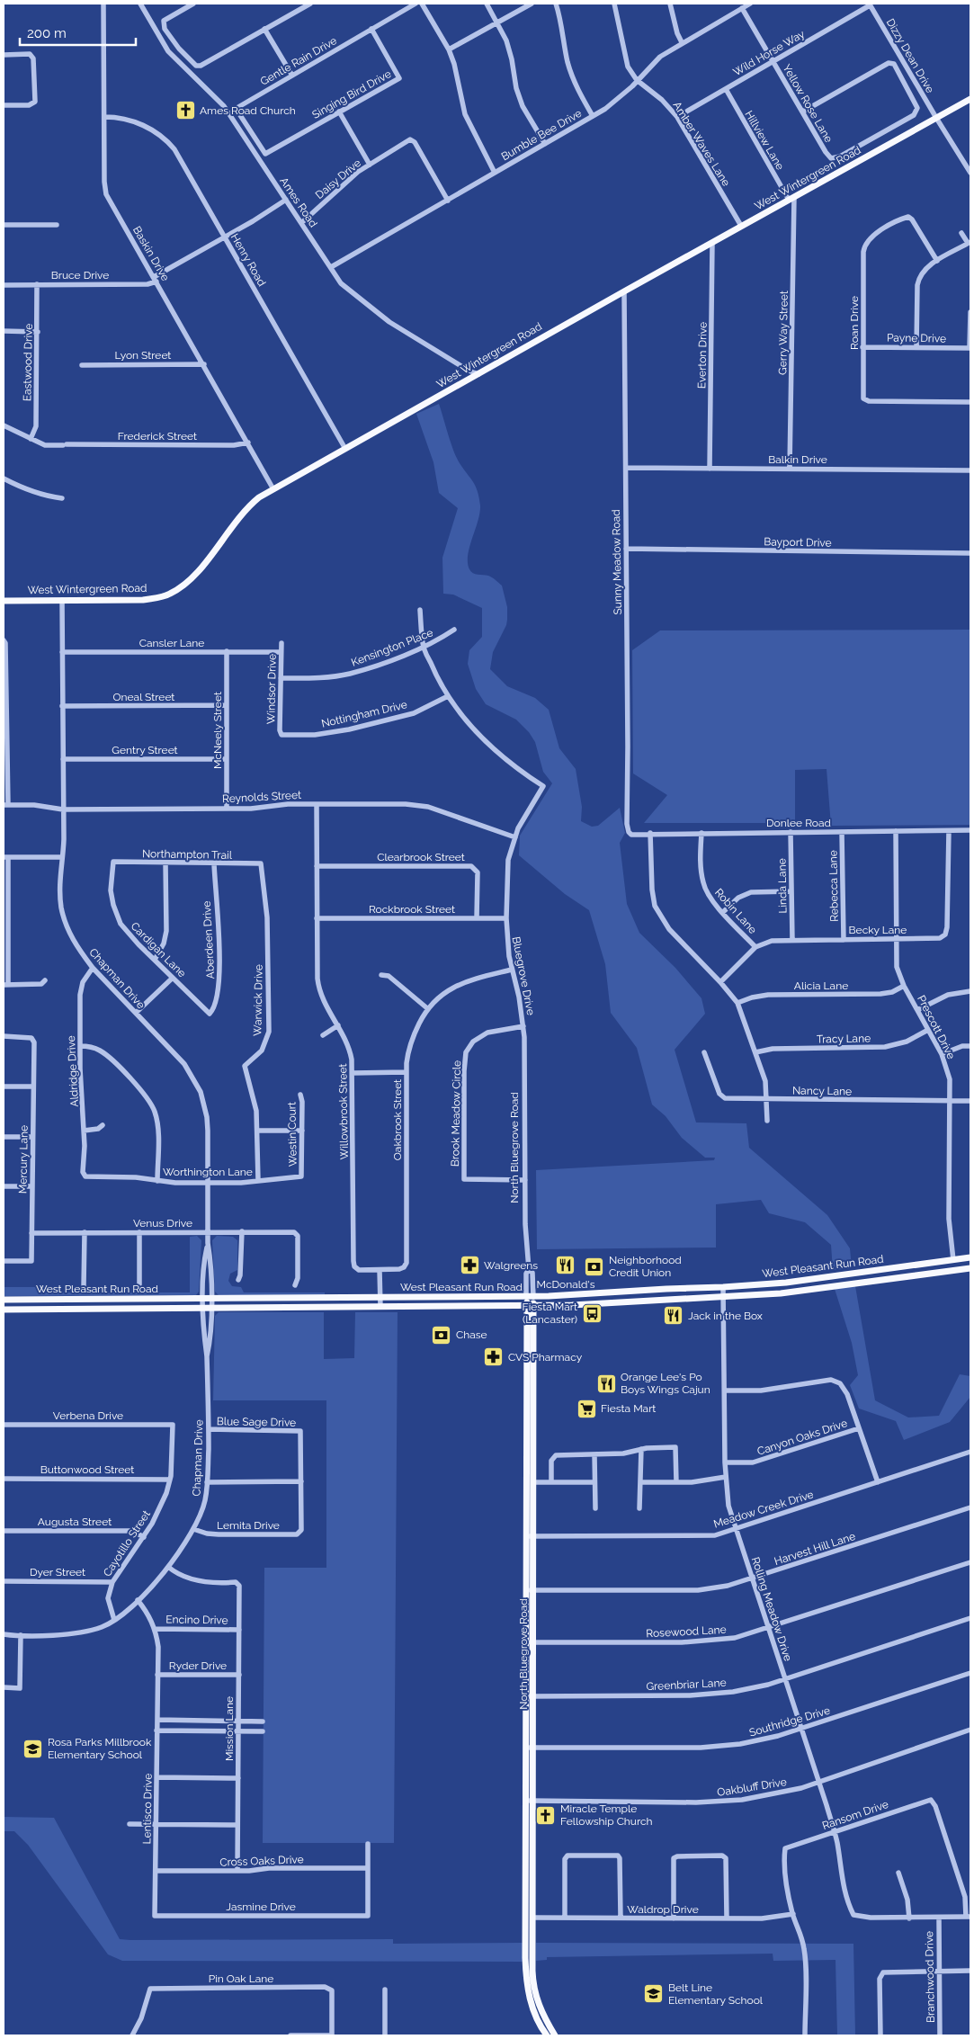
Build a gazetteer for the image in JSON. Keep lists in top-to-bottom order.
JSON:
{
  "streets": {
    "main road": ["West Wintergreen Road", "North Bluegrove Road", "West Pleasant Run Road"],
    "street": [
      "Wild Horse Way",
      "Dizzy Dean Drive",
      "Gentle Rain Drive",
      "Singing Bird Drive",
      "Yellow Rose Lane",
      "Bumble Bee Drive",
      "Hillview Lane",
      "Amber Waves Lane",
      "Daisy Drive",
      "Ames Road",
      "Baskin Drive",
      "Henry Road",
      "Bruce Drive",
      "Roan Drive",
      "Gerry Way Street",
      "Payne Drive",
      "Lyon Street",
      "Everton Drive",
      "Eastwood Drive",
      "Frederick Street",
      "Balkin Drive",
      "Bayport Drive",
      "Sunny Meadow Road",
      "Cansler Lane",
      "Kensington Place",
      "Windsor Drive",
      "Oneal Street",
      "Nottingham Drive",
      "McNeely Street",
      "Gentry Street",
      "Reynolds Street",
      "Donlee Road",
      "Northampton Trail",
      "Clearbrook Street",
      "Linda Lane",
      "Rebecca Lane",
      "Rockbrook Street",
      "Robin Lane",
      "Becky Lane",
      "Aberdeen Drive",
      "Cardigan Lane",
      "Bluegrove Drive",
      "Chapman Drive",
      "Alicia Lane",
      "Warwick Drive",
      "Prescott Drive",
      "Tracy Lane",
      "Aldridge Drive",
      "Nancy Lane",
      "Willowbrook Street",
      "Brook Meadow Circle",
      "Oakbrook Street",
      "Westin Court",
      "Mercury Lane",
      "Worthington Lane",
      "Venus Drive",
      "Verbena Drive",
      "Blue Sage Drive",
      "Canyon Oaks Drive",
      "Buttonwood Street",
      "Meadow Creek Drive",
      "Augusta Street",
      "Lemita Drive",
      "Cayotillo Street",
      "Harvest Hill Lane",
      "Dyer Street",
      "Rolling Meadow Drive",
      "Encino Drive",
      "Rosewood Lane",
      "Ryder Drive",
      "Greenbriar Lane",
      "Southridge Drive",
      "Mission Lane",
      "Oakbluff Drive",
      "Lentisco Drive",
      "Ransom Drive",
      "Cross Oaks Drive",
      "Jasmine Drive",
      "Waldrop Drive",
      "Branchwood Drive",
      "Pin Oak Lane"
    ]
  },
  "crossings": [
    ["Wild Horse Way", "Dizzy Dean Drive"],
    ["Wild Horse Way", "Yellow Rose Lane"],
    ["Wild Horse Way", "Hillview Lane"],
    ["Wild Horse Way", "Amber Waves Lane"],
    ["Dizzy Dean Drive", "West Wintergreen Road"],
    ["Gentle Rain Drive", "Singing Bird Drive"],
    ["Yellow Rose Lane", "Bumble Bee Drive"],
    ["Bumble Bee Drive", "Amber Waves Lane"],
    ["Bumble Bee Drive", "Daisy Drive"],
    ["Bumble Bee Drive", "Ames Road"],
    ["Hillview Lane", "West Wintergreen Road"],
    ["Hillview Lane", "Gerry Way Street"],
    ["Amber Waves Lane", "West Wintergreen Road"],
    ["West Wintergreen Road", "Ames Road"],
    ["West Wintergreen Road", "Baskin Drive"],
    ["West Wintergreen Road", "Henry Road"],
    ["West Wintergreen Road", "Gerry Way Street"],
    ["West Wintergreen Road", "Everton Drive"],
    ["West Wintergreen Road", "Sunny Meadow Road"],
    ["West Wintergreen Road", "Chapman Drive"],
    ["Daisy Drive", "Ames Road"],
    ["Ames Road", "Bruce Drive"],
    ["Baskin Drive", "Henry Road"],
    ["Baskin Drive", "Bruce Drive"],
    ["Baskin Drive", "Lyon Street"],
    ["Baskin Drive", "Frederick Street"],
    ["Henry Road", "Bruce Drive"],
    ["Bruce Drive", "Eastwood Drive"],
    ["Roan Drive", "Payne Drive"],
    ["Gerry Way Street", "Balkin Drive"],
    ["Everton Drive", "Balkin Drive"],
    ["Eastwood Drive", "Frederick Street"],
    ["Balkin Drive", "Sunny Meadow Road"],
    ["Bayport Drive", "Sunny Meadow Road"],
    ["Sunny Meadow Road", "Donlee Road"],
    ["Cansler Lane", "Windsor Drive"],
    ["Cansler Lane", "McNeely Street"],
    ["Cansler Lane", "Chapman Drive"],
    ["Kensington Place", "Windsor Drive"],
    ["Windsor Drive", "Nottingham Drive"],
    ["Oneal Street", "McNeely Street"],
    ["Oneal Street", "Chapman Drive"],
    ["McNeely Street", "Gentry Street"],
    ["McNeely Street", "Reynolds Street"],
    ["Gentry Street", "Chapman Drive"],
    ["Reynolds Street", "Bluegrove Drive"],
    ["Reynolds Street", "Chapman Drive"],
    ["Reynolds Street", "Willowbrook Street"],
    ["Donlee Road", "Linda Lane"],
    ["Donlee Road", "Rebecca Lane"],
    ["Donlee Road", "Robin Lane"],
    ["Donlee Road", "Becky Lane"],
    ["Donlee Road", "Prescott Drive"],
    ["Northampton Trail", "Aberdeen Drive"],
    ["Northampton Trail", "Cardigan Lane"],
    ["Northampton Trail", "Warwick Drive"],
    ["Clearbrook Street", "Rockbrook Street"],
    ["Clearbrook Street", "Willowbrook Street"],
    ["Linda Lane", "Becky Lane"],
    ["Rebecca Lane", "Becky Lane"],
    ["Rockbrook Street", "Bluegrove Drive"],
    ["Rockbrook Street", "Willowbrook Street"],
    ["Robin Lane", "Becky Lane"],
    ["Becky Lane", "Prescott Drive"],
    ["Aberdeen Drive", "Cardigan Lane"],
    ["Bluegrove Drive", "Brook Meadow Circle"],
    ["Bluegrove Drive", "Oakbrook Street"],
    ["Bluegrove Drive", "North Bluegrove Road"],
    ["Chapman Drive", "Aldridge Drive"],
    ["Chapman Drive", "Worthington Lane"],
    ["Chapman Drive", "Venus Drive"],
    ["Chapman Drive", "West Pleasant Run Road"],
    ["Chapman Drive", "Blue Sage Drive"],
    ["Chapman Drive", "Lemita Drive"],
    ["Chapman Drive", "Cayotillo Street"],
    ["Chapman Drive", "Mission Lane"],
    ["Chapman Drive", "Lentisco Drive"],
    ["Alicia Lane", "Prescott Drive"],
    ["Warwick Drive", "Worthington Lane"],
    ["Prescott Drive", "Tracy Lane"],
    ["Prescott Drive", "Nancy Lane"],
    ["Prescott Drive", "West Pleasant Run Road"],
    ["Aldridge Drive", "Worthington Lane"],
    ["Willowbrook Street", "Oakbrook Street"],
    ["Brook Meadow Circle", "North Bluegrove Road"],
    ["Westin Court", "Worthington Lane"],
    ["North Bluegrove Road", "West Pleasant Run Road"],
    ["North Bluegrove Road", "Meadow Creek Drive"],
    ["North Bluegrove Road", "Harvest Hill Lane"],
    ["North Bluegrove Road", "Rosewood Lane"],
    ["North Bluegrove Road", "Greenbriar Lane"],
    ["North Bluegrove Road", "Southridge Drive"],
    ["North Bluegrove Road", "Oakbluff Drive"],
    ["North Bluegrove Road", "Waldrop Drive"],
    ["Mercury Lane", "Venus Drive"],
    ["West Pleasant Run Road", "Rolling Meadow Drive"],
    ["Verbena Drive", "Cayotillo Street"],
    ["Blue Sage Drive", "Lemita Drive"],
    ["Canyon Oaks Drive", "Rolling Meadow Drive"],
    ["Buttonwood Street", "Cayotillo Street"],
    ["Meadow Creek Drive", "Rolling Meadow Drive"],
    ["Augusta Street", "Cayotillo Street"],
    ["Cayotillo Street", "Dyer Street"],
    ["Harvest Hill Lane", "Rolling Meadow Drive"],
    ["Rolling Meadow Drive", "Rosewood Lane"],
    ["Rolling Meadow Drive", "Greenbriar Lane"],
    ["Rolling Meadow Drive", "Southridge Drive"],
    ["Rolling Meadow Drive", "Oakbluff Drive"],
    ["Rolling Meadow Drive", "Ransom Drive"],
    ["Encino Drive", "Mission Lane"],
    ["Encino Drive", "Lentisco Drive"],
    ["Ryder Drive", "Mission Lane"],
    ["Ryder Drive", "Lentisco Drive"],
    ["Mission Lane", "Cross Oaks Drive"],
    ["Lentisco Drive", "Cross Oaks Drive"],
    ["Lentisco Drive", "Jasmine Drive"],
    ["Ransom Drive", "Waldrop Drive"],
    ["Cross Oaks Drive", "Jasmine Drive"]
  ],
  "places": {
    "church": ["Ames Road Church", "Miracle Temple Fellowship Church"],
    "pharmacy": ["Walgreens", "CVS Pharmacy"],
    "restaurant": ["McDonald's", "Jack in the Box", "Orange Lee's Po Boys Wings Cajun"],
    "bank": ["Neighborhood Credit Union", "Chase"],
    "bus stop": ["Fiesta Mart (Lancaster)"],
    "supermarket": ["Fiesta Mart"],
    "school or university": ["Rosa Parks Millbrook Elementary School", "Belt Line Elementary School"]
  },
  "scale_bar": "200 m"
}
